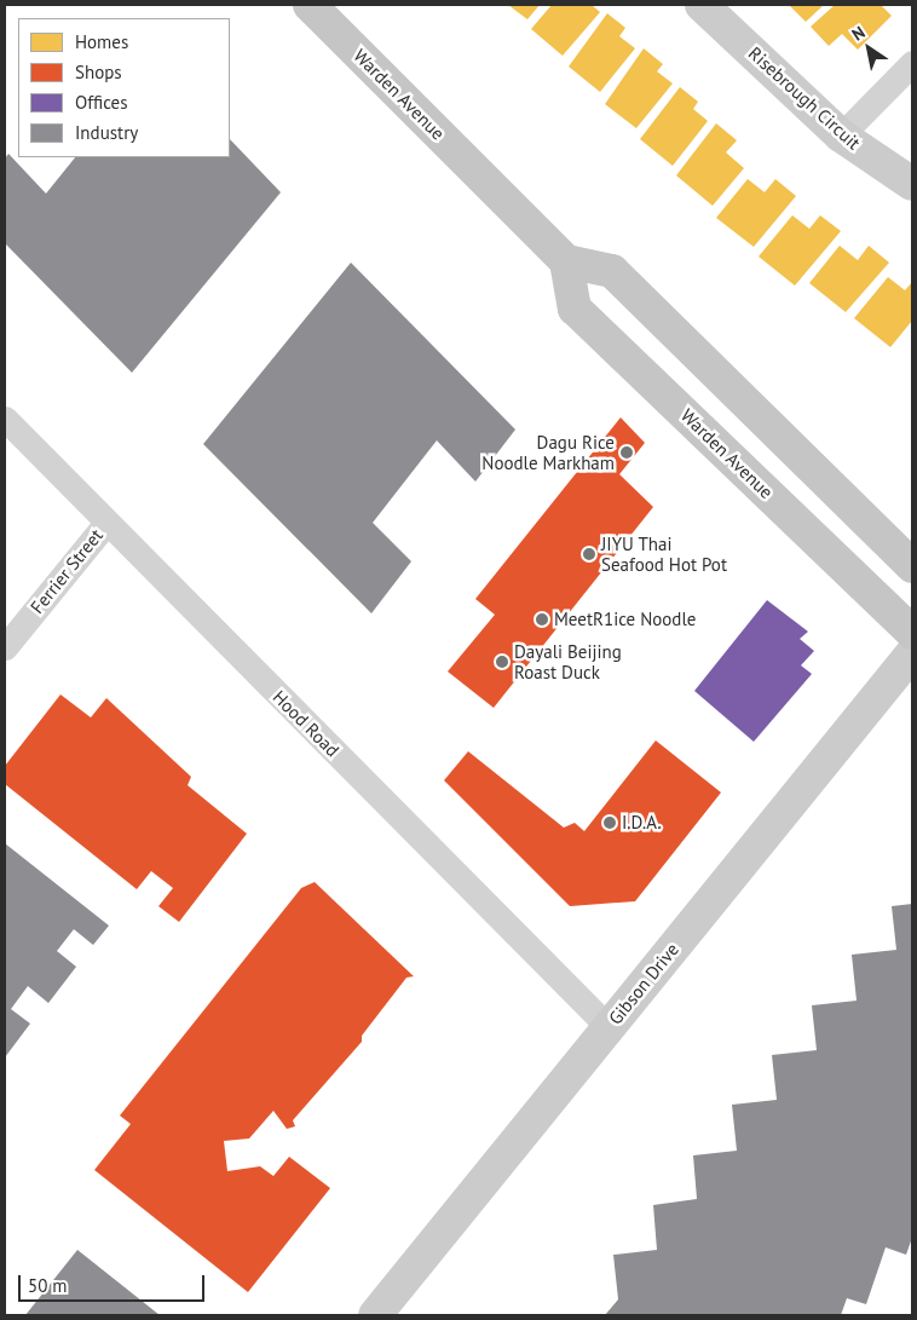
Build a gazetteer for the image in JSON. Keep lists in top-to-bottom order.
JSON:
{
  "streets": {
    "main road": ["Warden Avenue", "Risebrough Circuit", "Gibson Drive"],
    "street": ["Ferrier Street", "Hood Road"]
  },
  "crossings": [
    ["Ferrier Street", "Hood Road"],
    ["Hood Road", "Gibson Drive"]
  ],
  "places": [
    "Dagu Rice Noodle Markham",
    "JIYU Thai Seafood Hot Pot",
    "MeetR1ice Noodle",
    "Dayali Beijing Roast Duck",
    "I.D.A."
  ],
  "legend": [
    "Homes",
    "Shops",
    "Offices",
    "Industry"
  ],
  "scale_bar": "50 m",
  "north": "top left"
}
